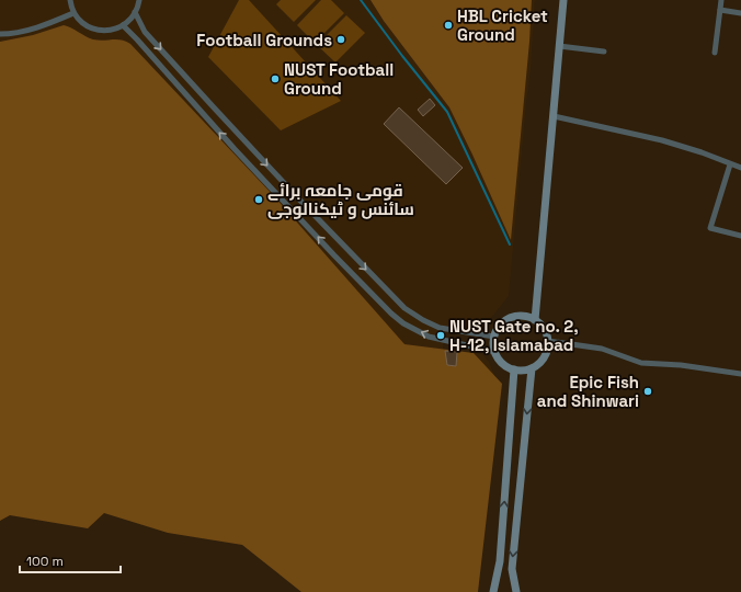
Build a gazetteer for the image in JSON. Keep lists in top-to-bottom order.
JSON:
{
  "places": [
    "HBL Cricket Ground",
    "Football Grounds",
    "NUST Football Ground",
    "قومی جامعہ برائے سائنس و ٹیکنالوجی",
    "NUST Gate no. 2, H-12, Islamabad",
    "Epic Fish and Shinwari"
  ],
  "scale_bar": "100 m"
}
